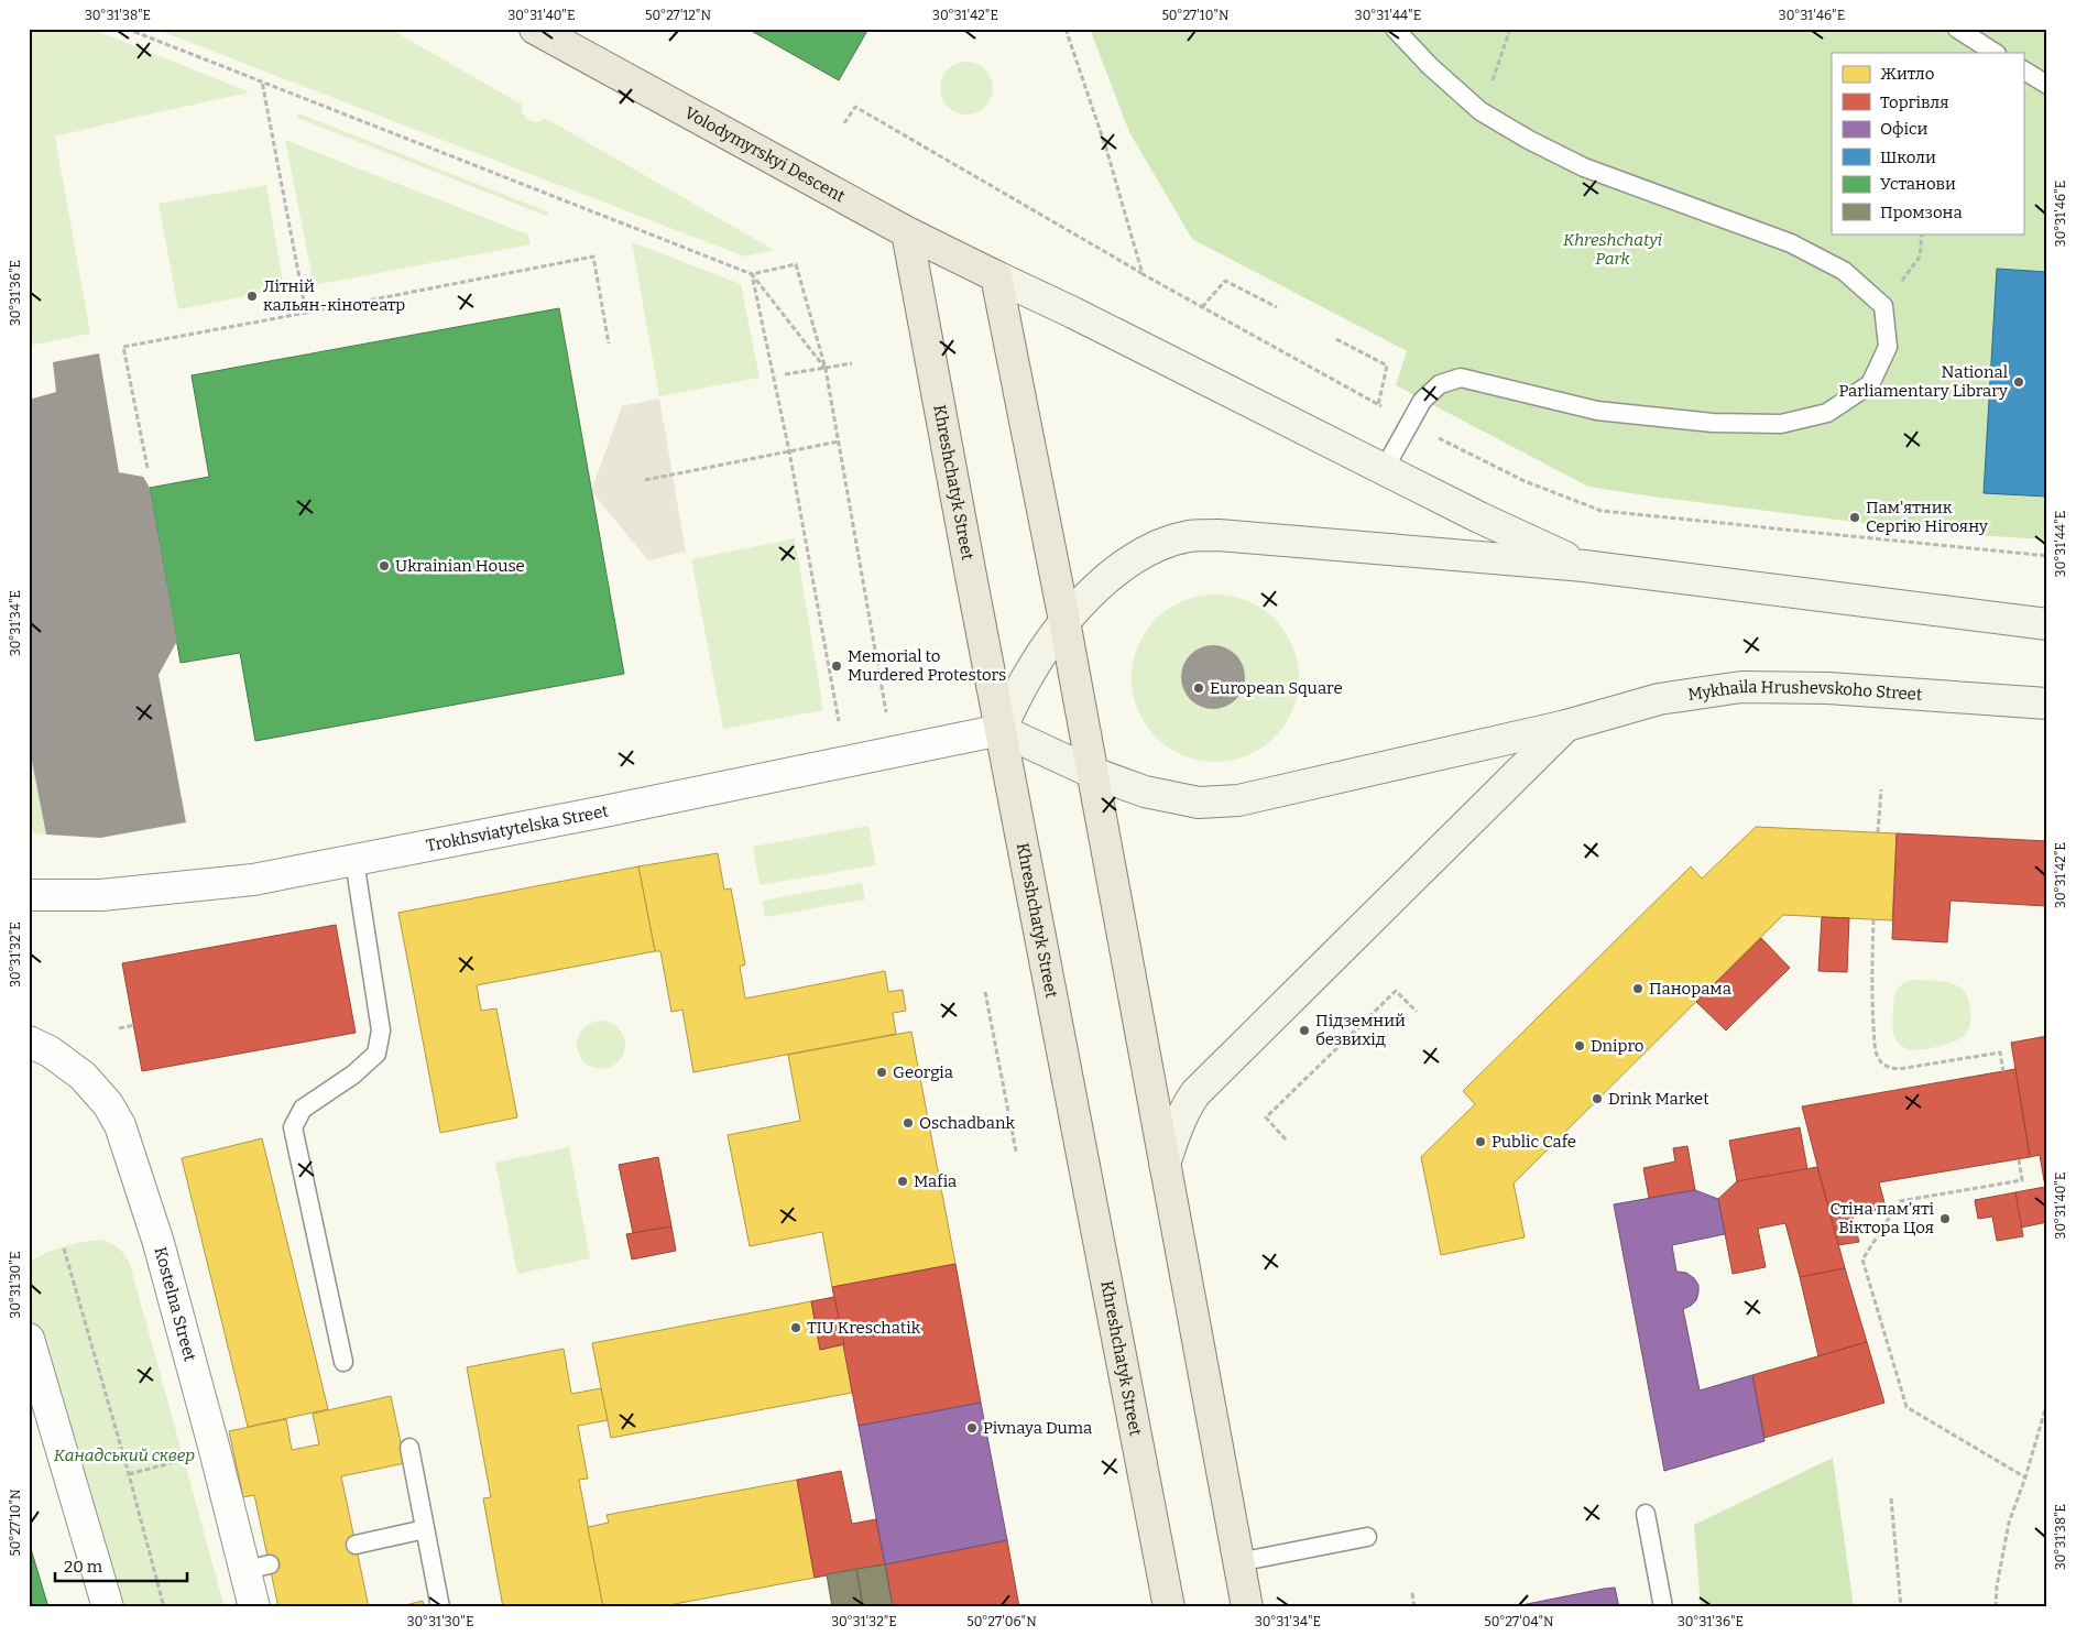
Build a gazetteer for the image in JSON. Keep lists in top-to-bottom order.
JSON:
{
  "streets": {
    "main road": ["Volodymyrskyi Descent", "Khreshchatyk Street", "Mykhaila Hrushevskoho Street"],
    "street": ["Trokhsviatytelska Street", "Kostelna Street"]
  },
  "crossings": [
    ["Volodymyrskyi Descent", "Khreshchatyk Street"],
    ["Khreshchatyk Street", "Trokhsviatytelska Street"]
  ],
  "parks": ["Khreshchatyi Park", "Канадський сквер"],
  "places": [
    "Літній кальян-кінотеатр",
    "National Parliamentary Library",
    "Пам'ятник Сергію Нігояну",
    "Ukrainian House",
    "Memorial to Murdered Protestors",
    "European Square",
    "Панорама",
    "Підземний безвихід",
    "Dnipro",
    "Georgia",
    "Drink Market",
    "Oschadbank",
    "Public Cafe",
    "Mafia",
    "Стіна пам’яті Віктора Цоя",
    "TIU Kreschatik",
    "Pivnaya Duma"
  ],
  "legend": [
    "Житло",
    "Торгівля",
    "Офіси",
    "Школи",
    "Установи",
    "Промзона"
  ],
  "scale_bar": "20 m",
  "coordinates": [
    "30°31'38\"E",
    "30°31'40\"E",
    "50°27'12\"N",
    "30°31'42\"E",
    "50°27'10\"N",
    "30°31'44\"E",
    "30°31'46\"E",
    "30°31'36\"E",
    "30°31'34\"E",
    "30°31'32\"E",
    "30°31'30\"E",
    "50°27'06\"N",
    "50°27'04\"N"
  ]
}
